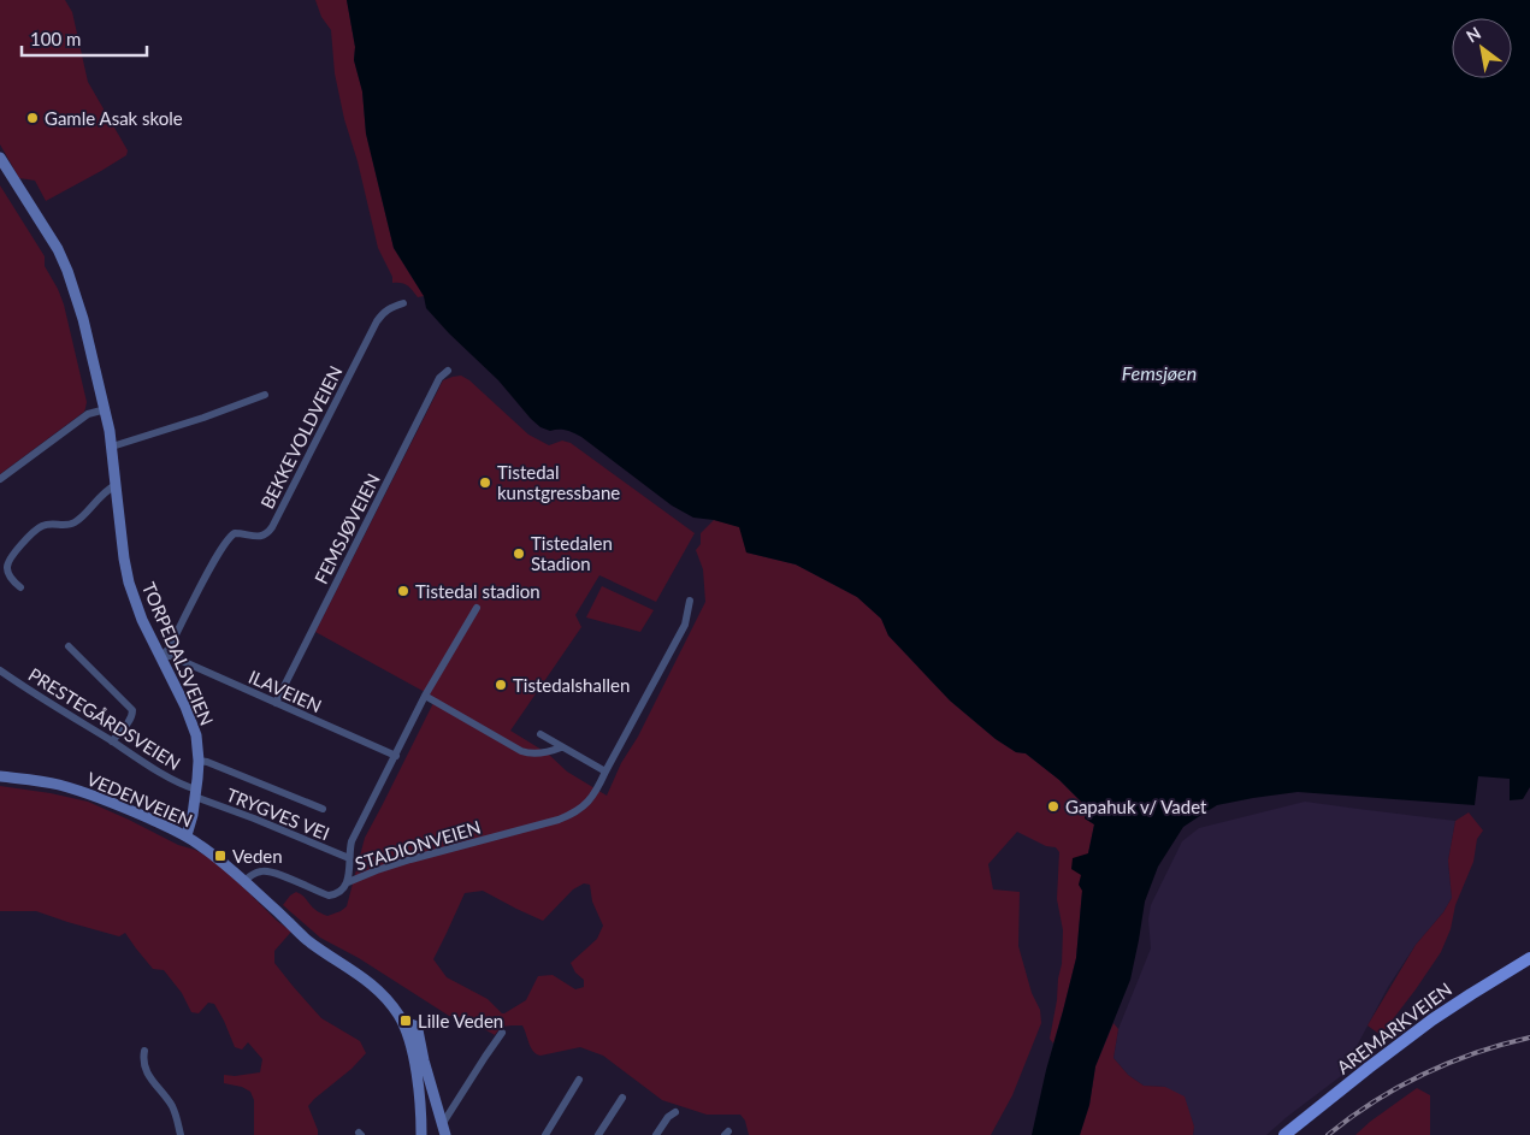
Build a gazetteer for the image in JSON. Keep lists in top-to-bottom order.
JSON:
{
  "streets": {
    "main road": ["TORPEDALSVEIEN", "VEDENVEIEN", "AREMARKVEIEN"],
    "street": [
      "BEKKEVOLDVEIEN",
      "FEMSJØVEIEN",
      "ILAVEIEN",
      "PRESTEGÅRDSVEIEN",
      "TRYGVES VEI",
      "STADIONVEIEN"
    ]
  },
  "crossings": [
    ["BEKKEVOLDVEIEN", "TORPEDALSVEIEN"],
    ["BEKKEVOLDVEIEN", "ILAVEIEN"],
    ["FEMSJØVEIEN", "ILAVEIEN"],
    ["TORPEDALSVEIEN", "ILAVEIEN"],
    ["TORPEDALSVEIEN", "PRESTEGÅRDSVEIEN"],
    ["TORPEDALSVEIEN", "VEDENVEIEN"],
    ["TORPEDALSVEIEN", "TRYGVES VEI"],
    ["ILAVEIEN", "STADIONVEIEN"],
    ["PRESTEGÅRDSVEIEN", "TRYGVES VEI"],
    ["TRYGVES VEI", "STADIONVEIEN"]
  ],
  "water": ["Femsjøen"],
  "places": {
    "other": [
      "Gamle Asak skole",
      "Tistedal kunstgressbane",
      "Tistedalen Stadion",
      "Tistedal stadion",
      "Tistedalshallen",
      "Gapahuk v/ Vadet"
    ],
    "transit": ["Veden", "Lille Veden"]
  },
  "scale_bar": "100 m",
  "north": "top left"
}
